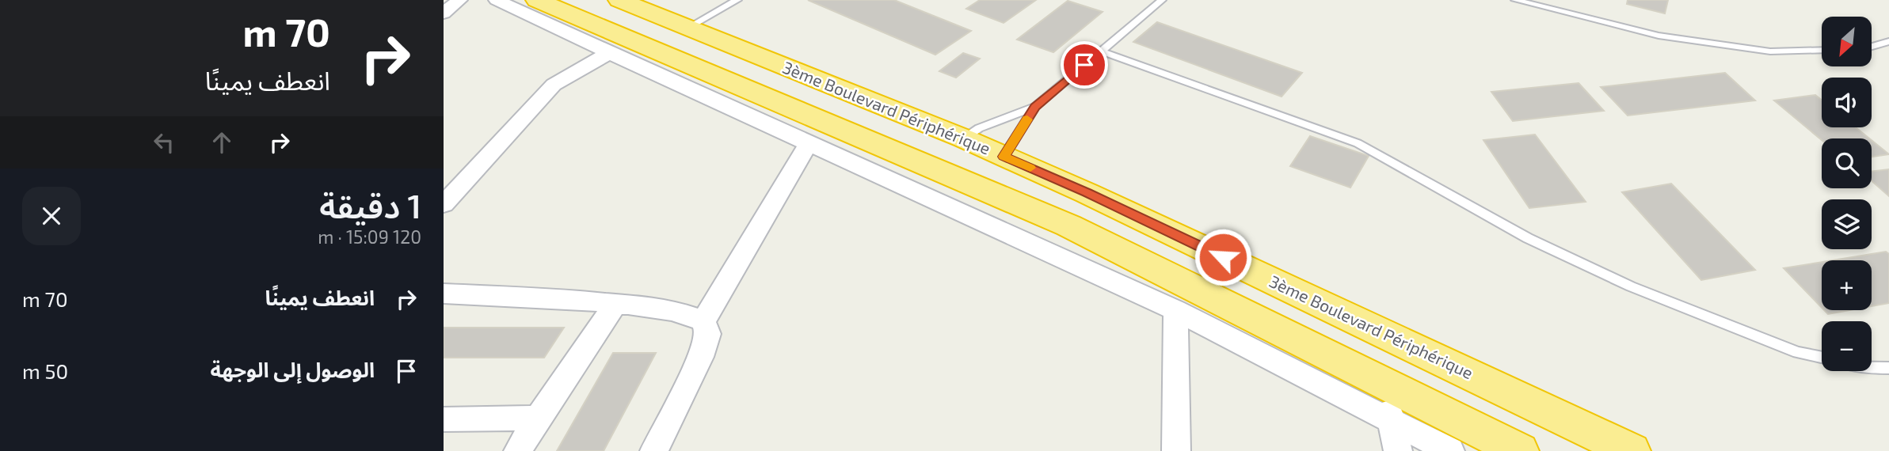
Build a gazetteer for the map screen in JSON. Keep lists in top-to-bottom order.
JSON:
{
  "streets": {
    "highway": ["3ème Boulevard Périphérique"]
  },
  "north": "bottom left",
  "page": {
    "turn": ["70 m", "انعطف يمينًا"],
    "map_buttons": ["+", "−"],
    "heading": ["1 دقيقة", "120 m · 15:09"],
    "list": [
      {
        "name": "انعطف يمينًا",
        "value": "70 m"
      },
      {
        "name": "الوصول إلى الوجهة",
        "value": "50 m"
      }
    ]
  }
}
